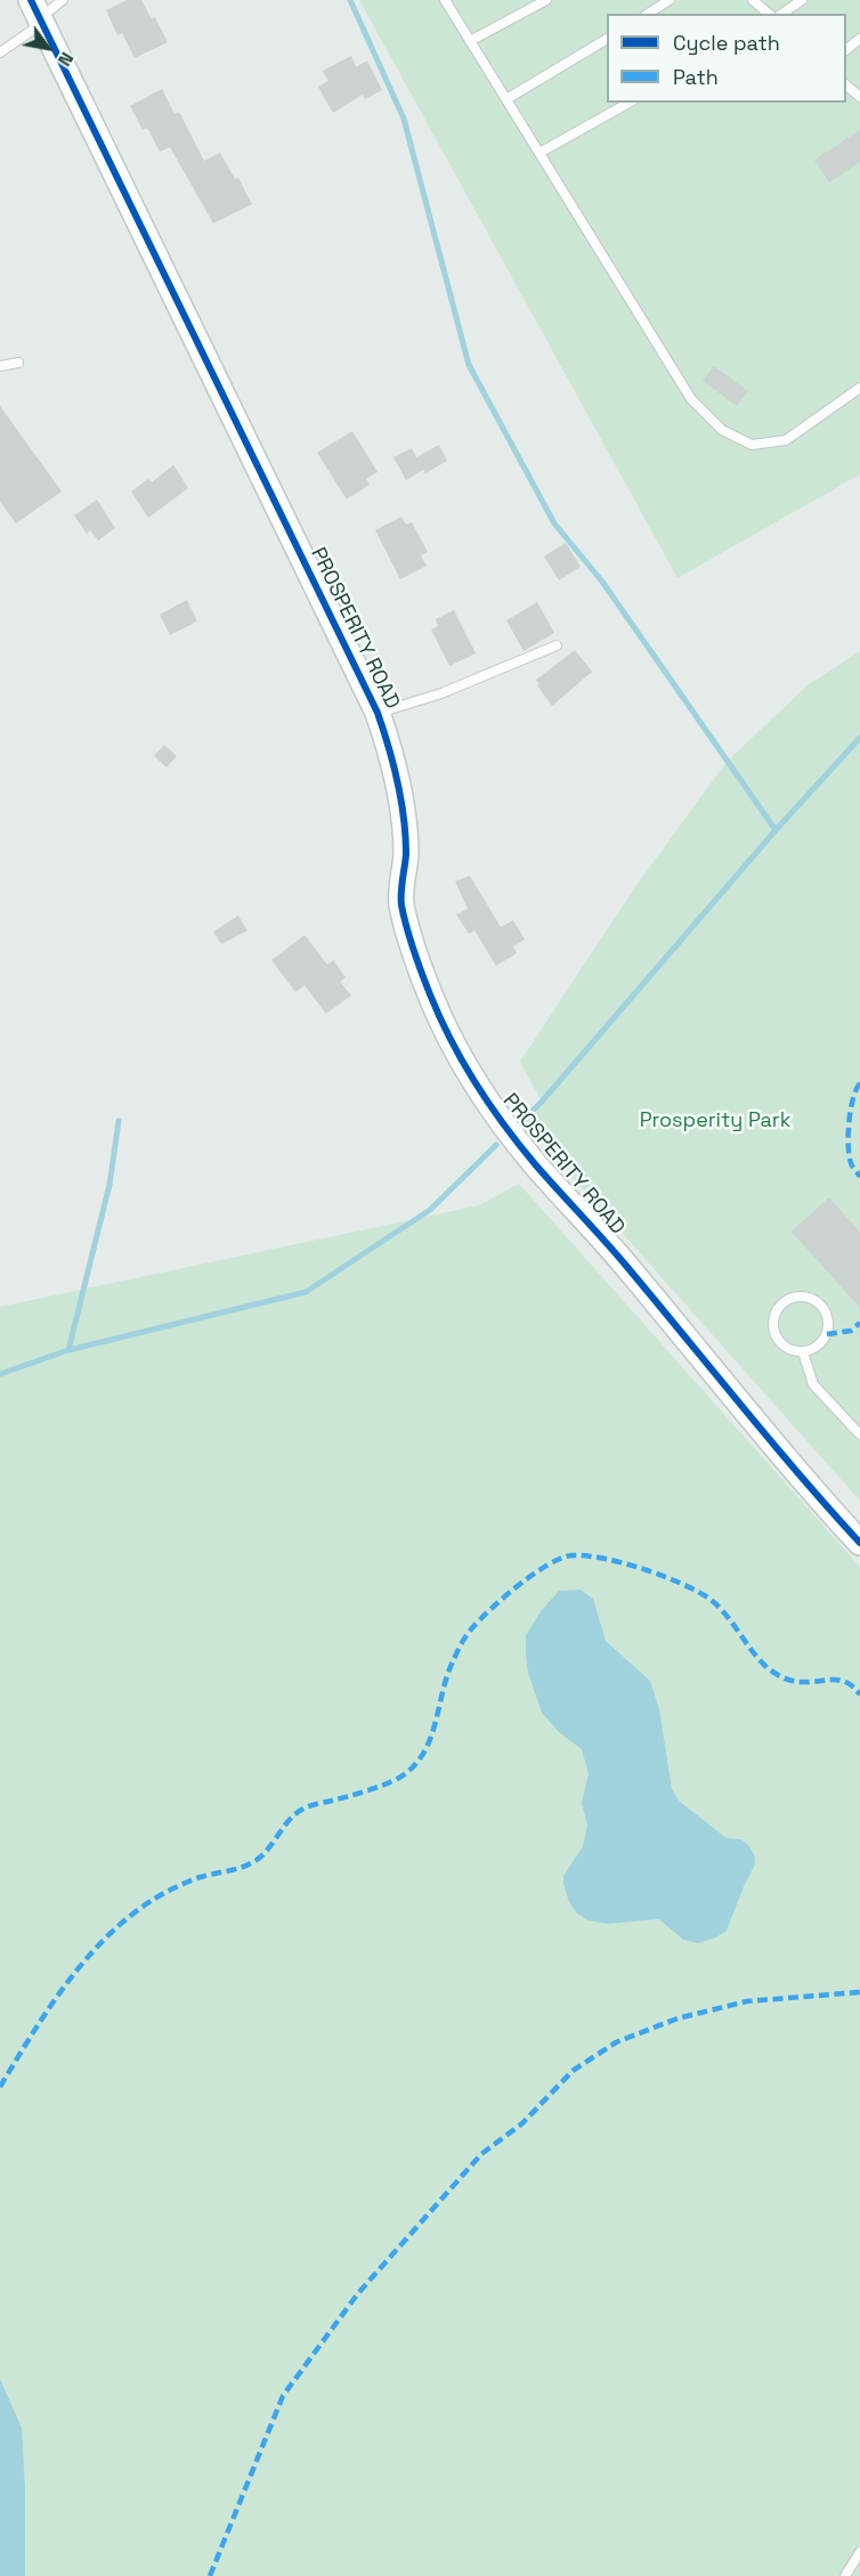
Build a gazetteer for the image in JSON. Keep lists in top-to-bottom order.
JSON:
{
  "streets": {
    "street": ["PROSPERITY ROAD"]
  },
  "parks": ["Prosperity Park"],
  "legend": ["Cycle path", "Path"],
  "north": "bottom right"
}
